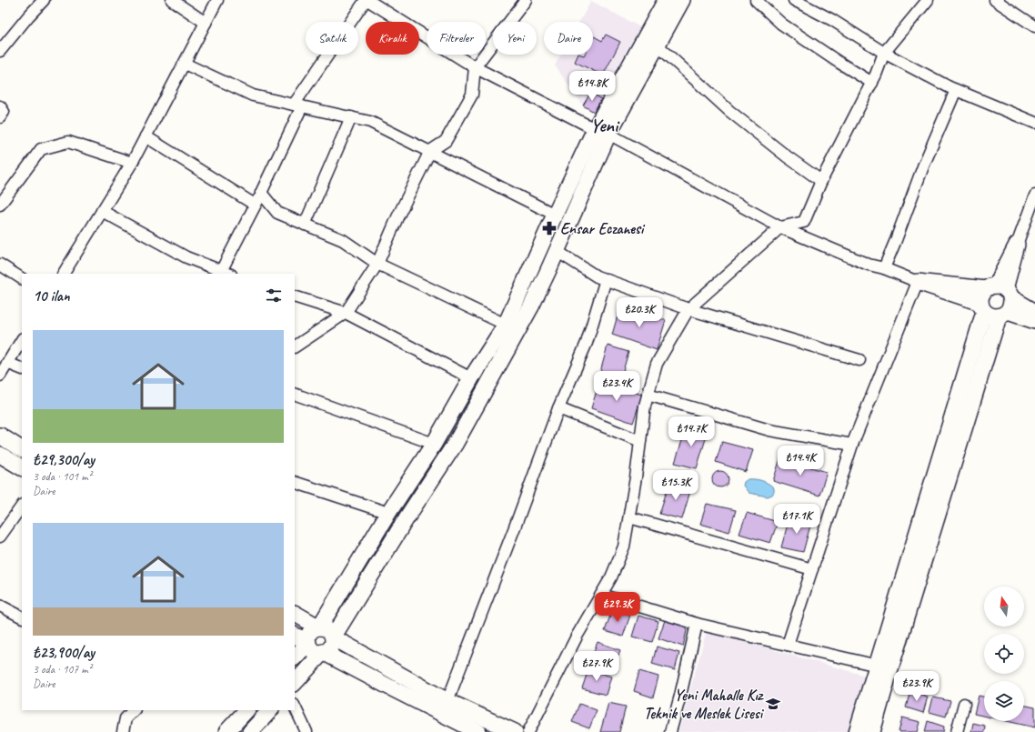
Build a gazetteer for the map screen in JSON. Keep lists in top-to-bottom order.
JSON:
{
  "districts": ["Yeni"],
  "places": {
    "pharmacy": ["Ensar Eczanesi"],
    "school or university": ["Yeni Mahalle Kız Teknik ve Meslek Lisesi"]
  },
  "north": "top",
  "page": {
    "chip": [
      "Satılık",
      "Kiralık",
      "Filtreler",
      "Yeni",
      "Daire"
    ],
    "price": [
      "₺14.8K",
      "₺20.3K",
      "₺23.4K",
      "₺14.7K",
      "₺14.4K",
      "₺15.3K",
      "₺17.1K",
      "₺29.3K",
      "₺27.9K",
      "₺23.9K"
    ],
    "heading": "10 ilan",
    "list": [
      {
        "name": "₺29,300/ay",
        "note": "3 oda · 101 m² · Daire"
      },
      {
        "name": "₺23,900/ay",
        "note": "3 oda · 107 m² · Daire"
      }
    ]
  }
}
